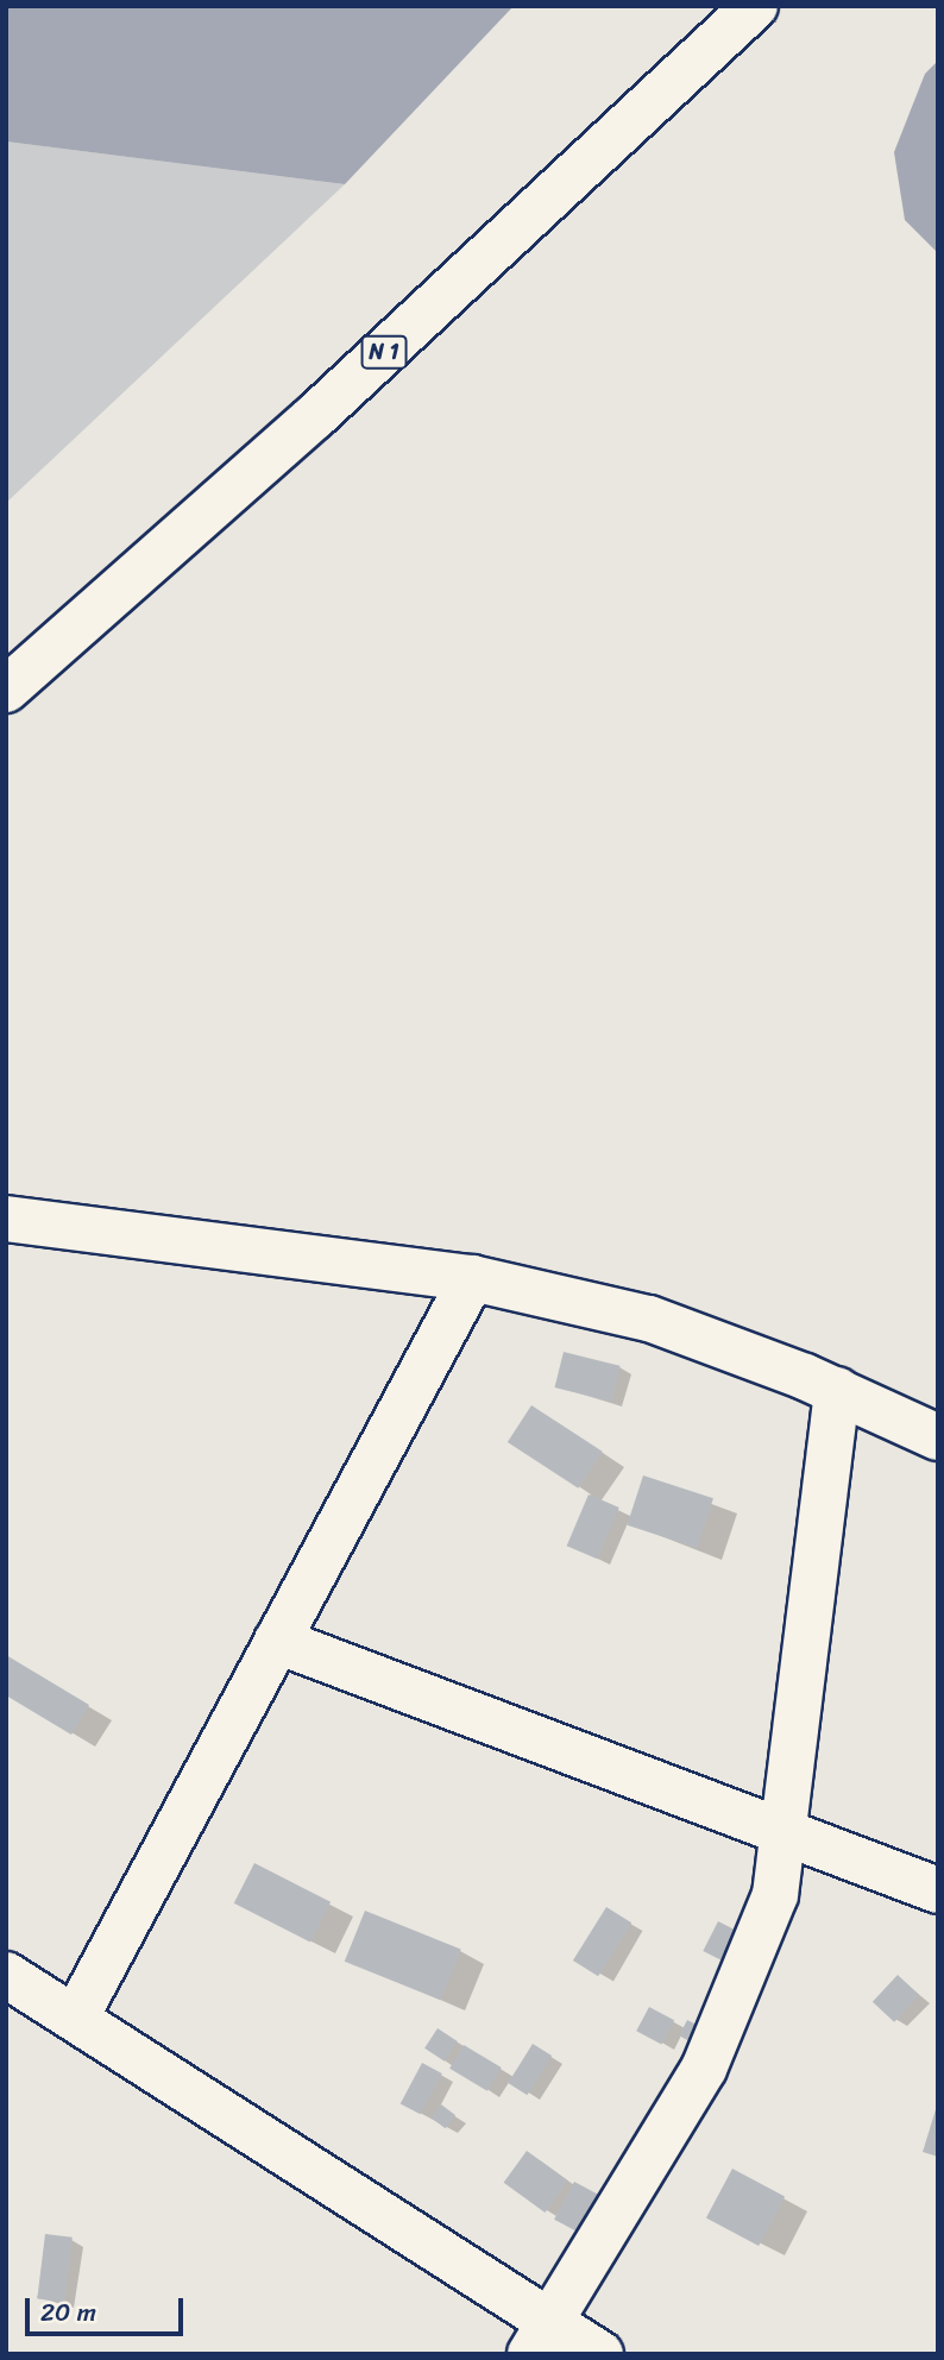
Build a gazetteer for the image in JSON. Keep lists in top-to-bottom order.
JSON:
{
  "streets": {
    "main road": ["N 1"]
  },
  "scale_bar": "20 m"
}
